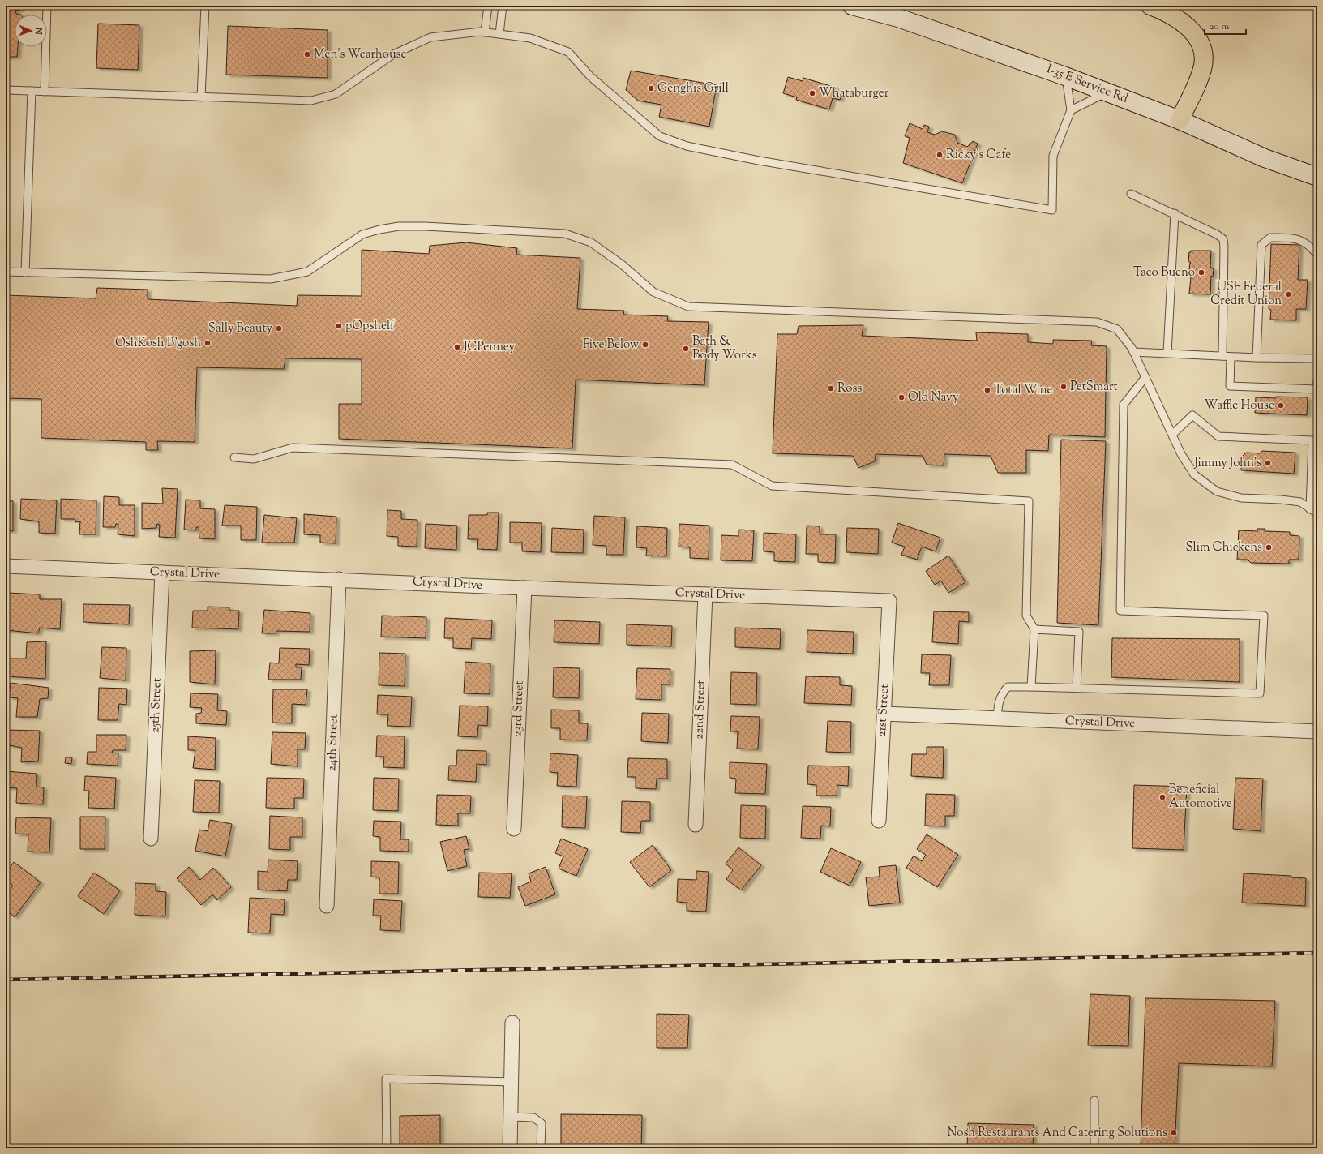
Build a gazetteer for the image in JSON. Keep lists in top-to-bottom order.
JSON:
{
  "streets": {
    "street": [
      "I-35 E Service Rd",
      "Crystal Drive",
      "25th Street",
      "23rd Street",
      "22nd Street",
      "21st Street",
      "24th Street"
    ]
  },
  "crossings": [
    ["Crystal Drive", "25th Street"],
    ["Crystal Drive", "23rd Street"],
    ["Crystal Drive", "22nd Street"],
    ["Crystal Drive", "21st Street"],
    ["Crystal Drive", "24th Street"]
  ],
  "places": [
    "Men's Wearhouse",
    "Genghis Grill",
    "Whataburger",
    "Ricky's Cafe",
    "Taco Bueno",
    "USE Federal Credit Union",
    "pOpshelf",
    "Sally Beauty",
    "OshKosh B'gosh",
    "Five Below",
    "JCPenney",
    "Bath & Body Works",
    "PetSmart",
    "Ross",
    "Total Wine",
    "Old Navy",
    "Waffle House",
    "Jimmy John's",
    "Slim Chickens",
    "Beneficial Automotive",
    "Nosh Restaurants And Catering Solutions"
  ],
  "scale_bar": "20 m",
  "north": "right"
}
